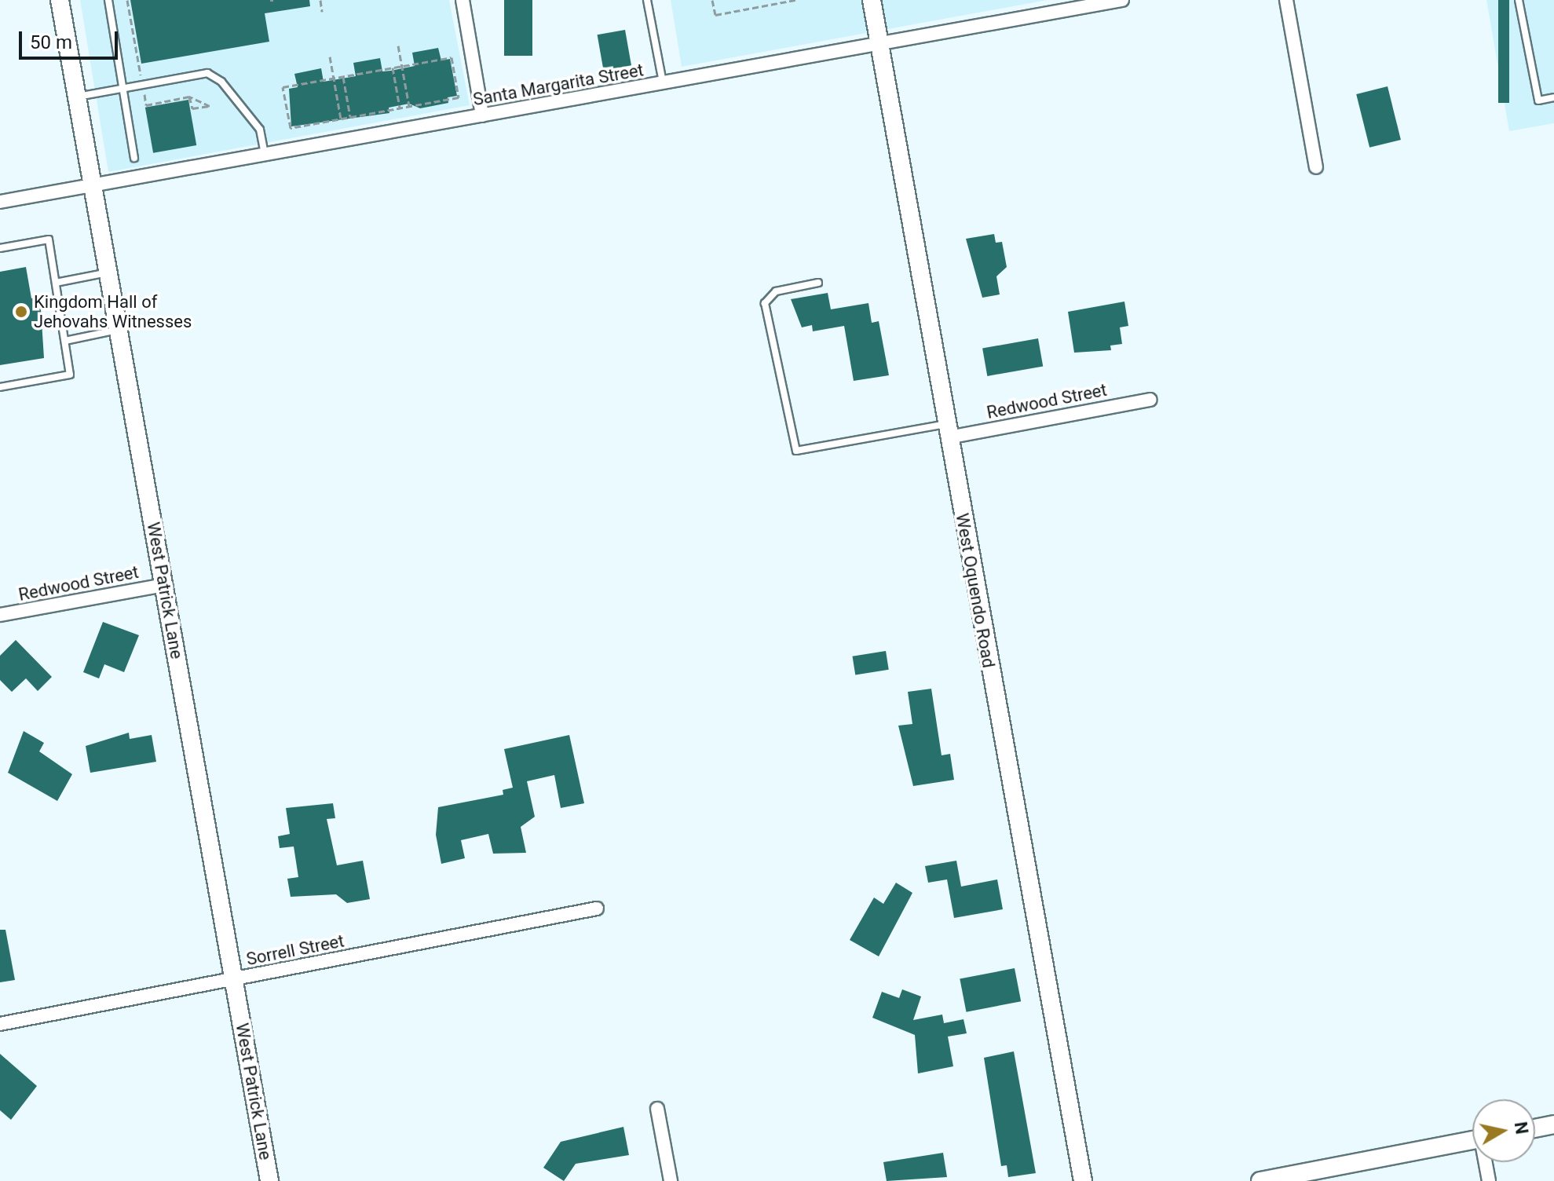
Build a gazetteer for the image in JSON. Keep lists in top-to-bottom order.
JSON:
{
  "streets": {
    "street": [
      "Santa Margarita Street",
      "Redwood Street",
      "West Patrick Lane",
      "West Oquendo Road",
      "Sorrell Street"
    ]
  },
  "crossings": [
    ["Santa Margarita Street", "West Patrick Lane"],
    ["Santa Margarita Street", "West Oquendo Road"],
    ["Redwood Street", "West Patrick Lane"],
    ["Redwood Street", "West Oquendo Road"],
    ["West Patrick Lane", "Sorrell Street"]
  ],
  "places": ["Kingdom Hall of Jehovahs Witnesses"],
  "scale_bar": "50 m",
  "north": "right"
}
